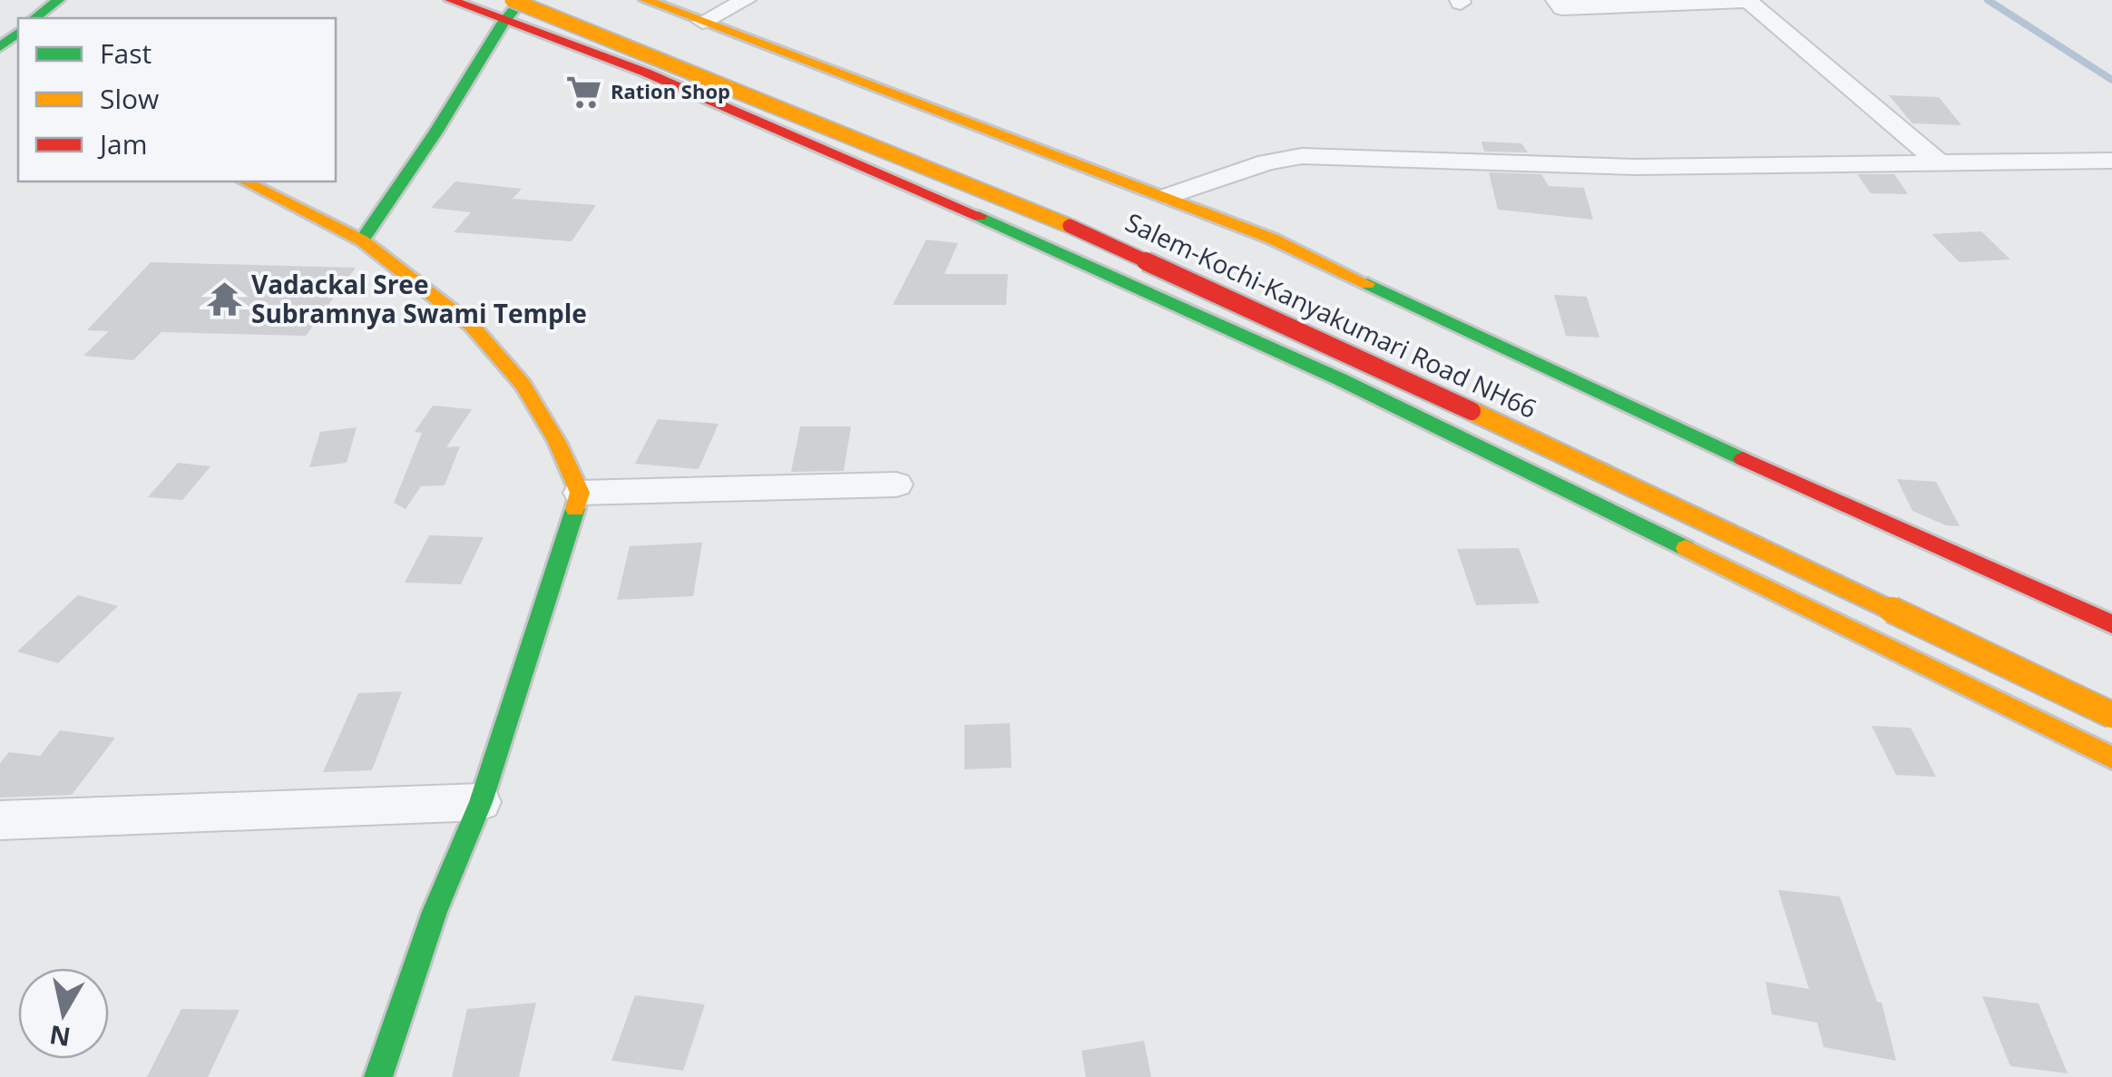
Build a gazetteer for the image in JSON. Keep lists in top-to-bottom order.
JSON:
{
  "streets": {
    "main road": ["Salem-Kochi-Kanyakumari Road NH66"]
  },
  "places": {
    "supermarket": ["Ration Shop"],
    "temple": ["Vadackal Sree Subramnya Swami Temple"]
  },
  "legend": ["Fast", "Slow", "Jam"],
  "north": "bottom"
}
